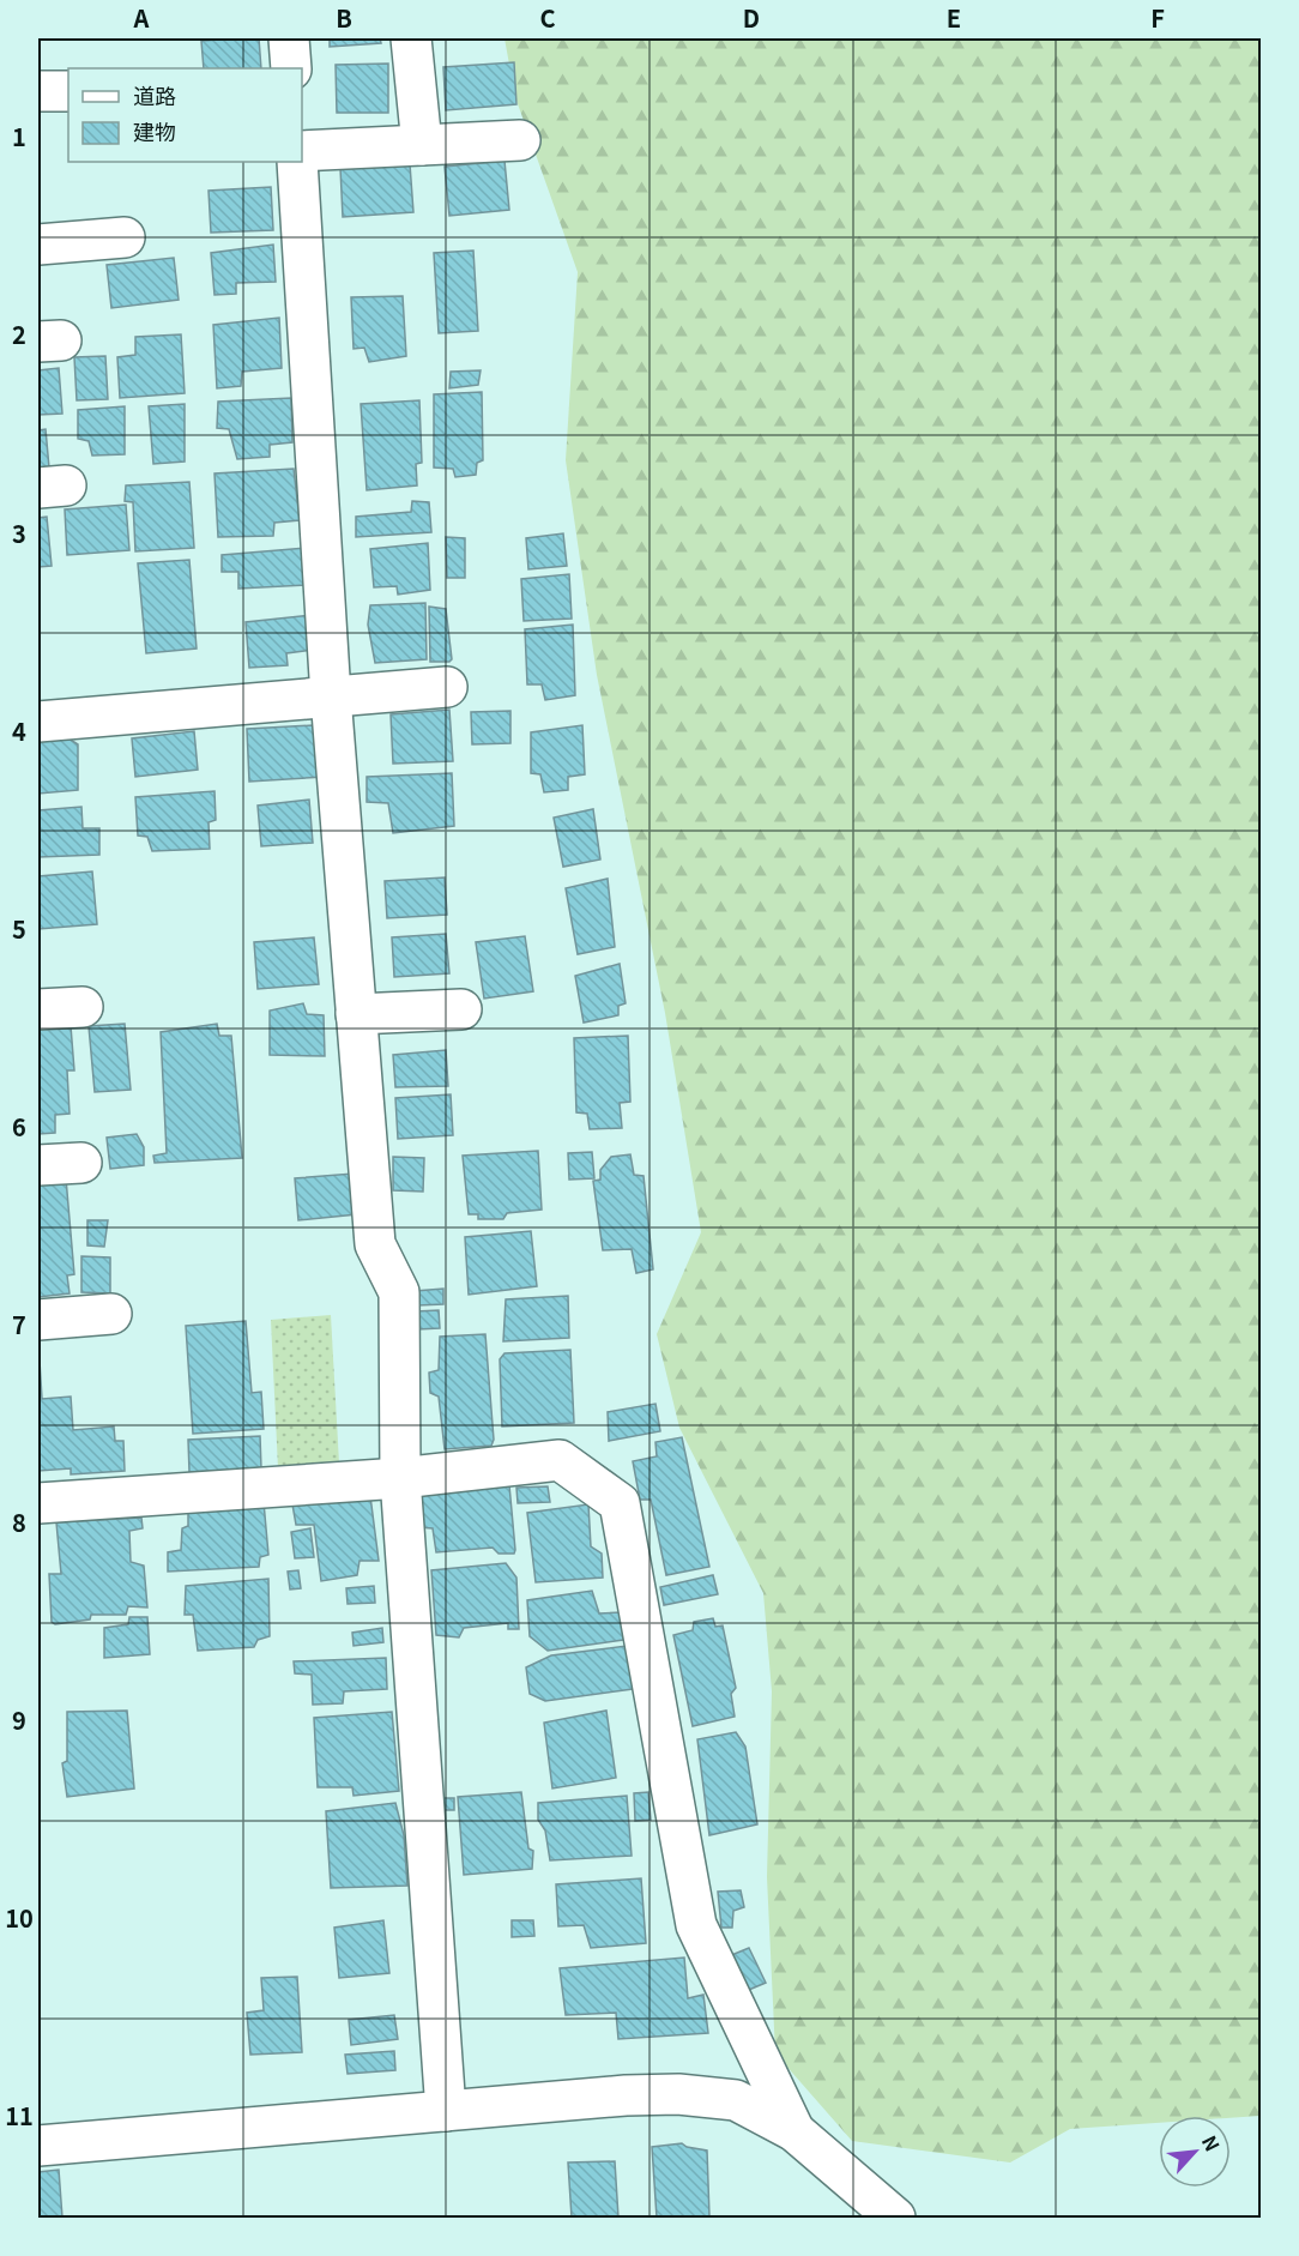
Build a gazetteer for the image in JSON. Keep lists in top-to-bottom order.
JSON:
{
  "legend": ["道路", "建物"],
  "north": "top right",
  "grid": {
    "columns": [
      "A",
      "B",
      "C",
      "D",
      "E",
      "F"
    ],
    "rows": [
      "1",
      "2",
      "3",
      "4",
      "5",
      "6",
      "7",
      "8",
      "9",
      "10",
      "11"
    ]
  }
}
